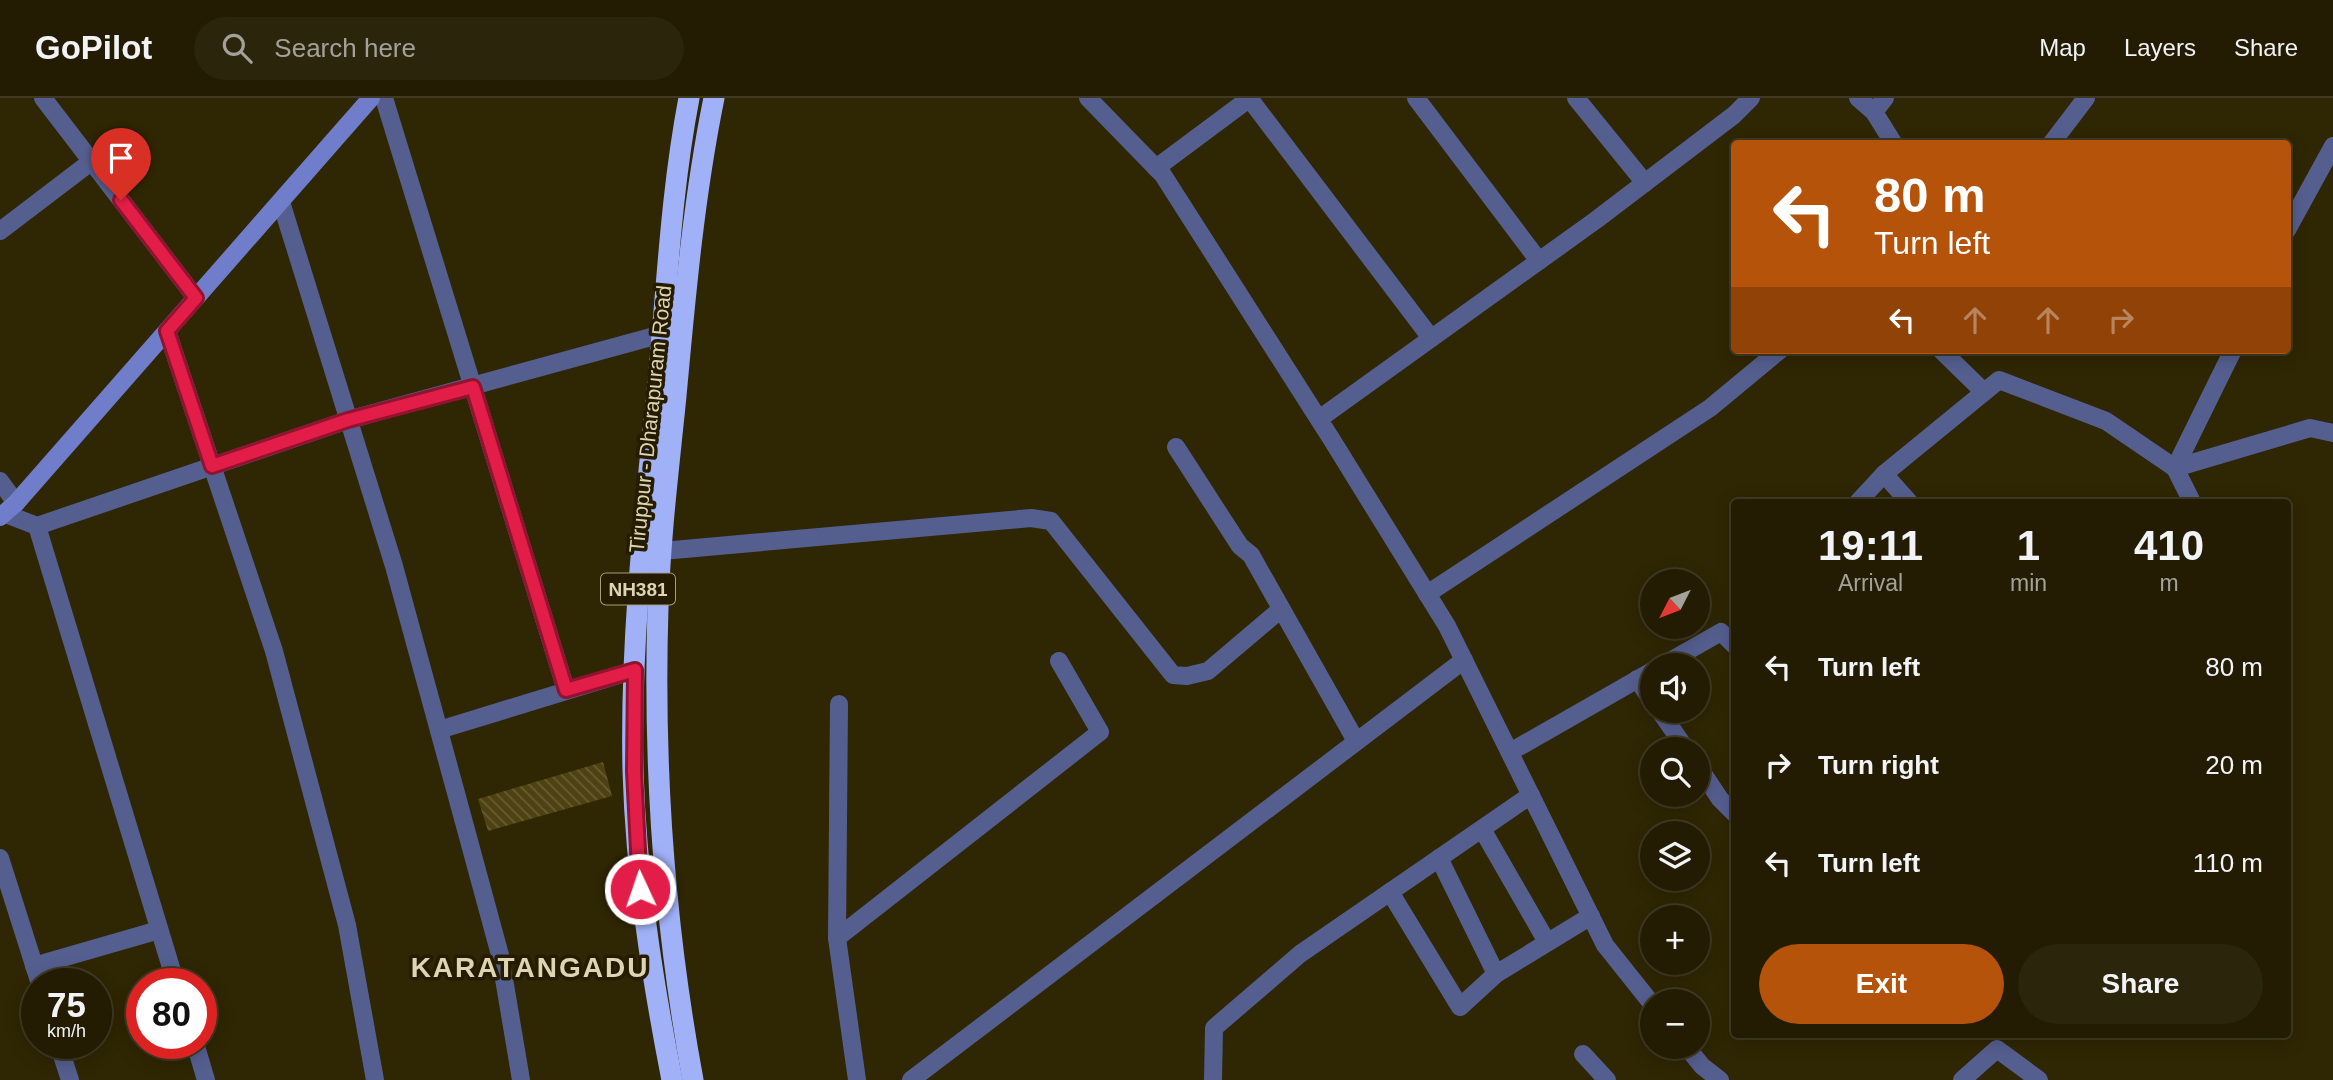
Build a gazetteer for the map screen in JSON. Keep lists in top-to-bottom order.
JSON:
{
  "streets": {
    "highway": ["Tiruppur - Dharapuram Road", "NH381"]
  },
  "crossings": [
    ["Tiruppur - Dharapuram Road", "NH381"]
  ],
  "districts": ["KARATANGADU"],
  "north": "bottom left",
  "page": {
    "header": "GoPilot",
    "search": "Search here",
    "nav": ["Map", "Layers", "Share"],
    "turn": ["80 m", "Turn left"],
    "eta": [
      "19:11",
      "Arrival",
      "1",
      "min",
      "410",
      "m"
    ],
    "map_buttons": ["+", "−"],
    "list": [
      {
        "name": "Turn left",
        "value": "80 m"
      },
      {
        "name": "Turn right",
        "value": "20 m"
      },
      {
        "name": "Turn left",
        "value": "110 m"
      }
    ],
    "buttons": ["Exit", "Share"],
    "speed": "75 km/h",
    "limit": "80"
  }
}
